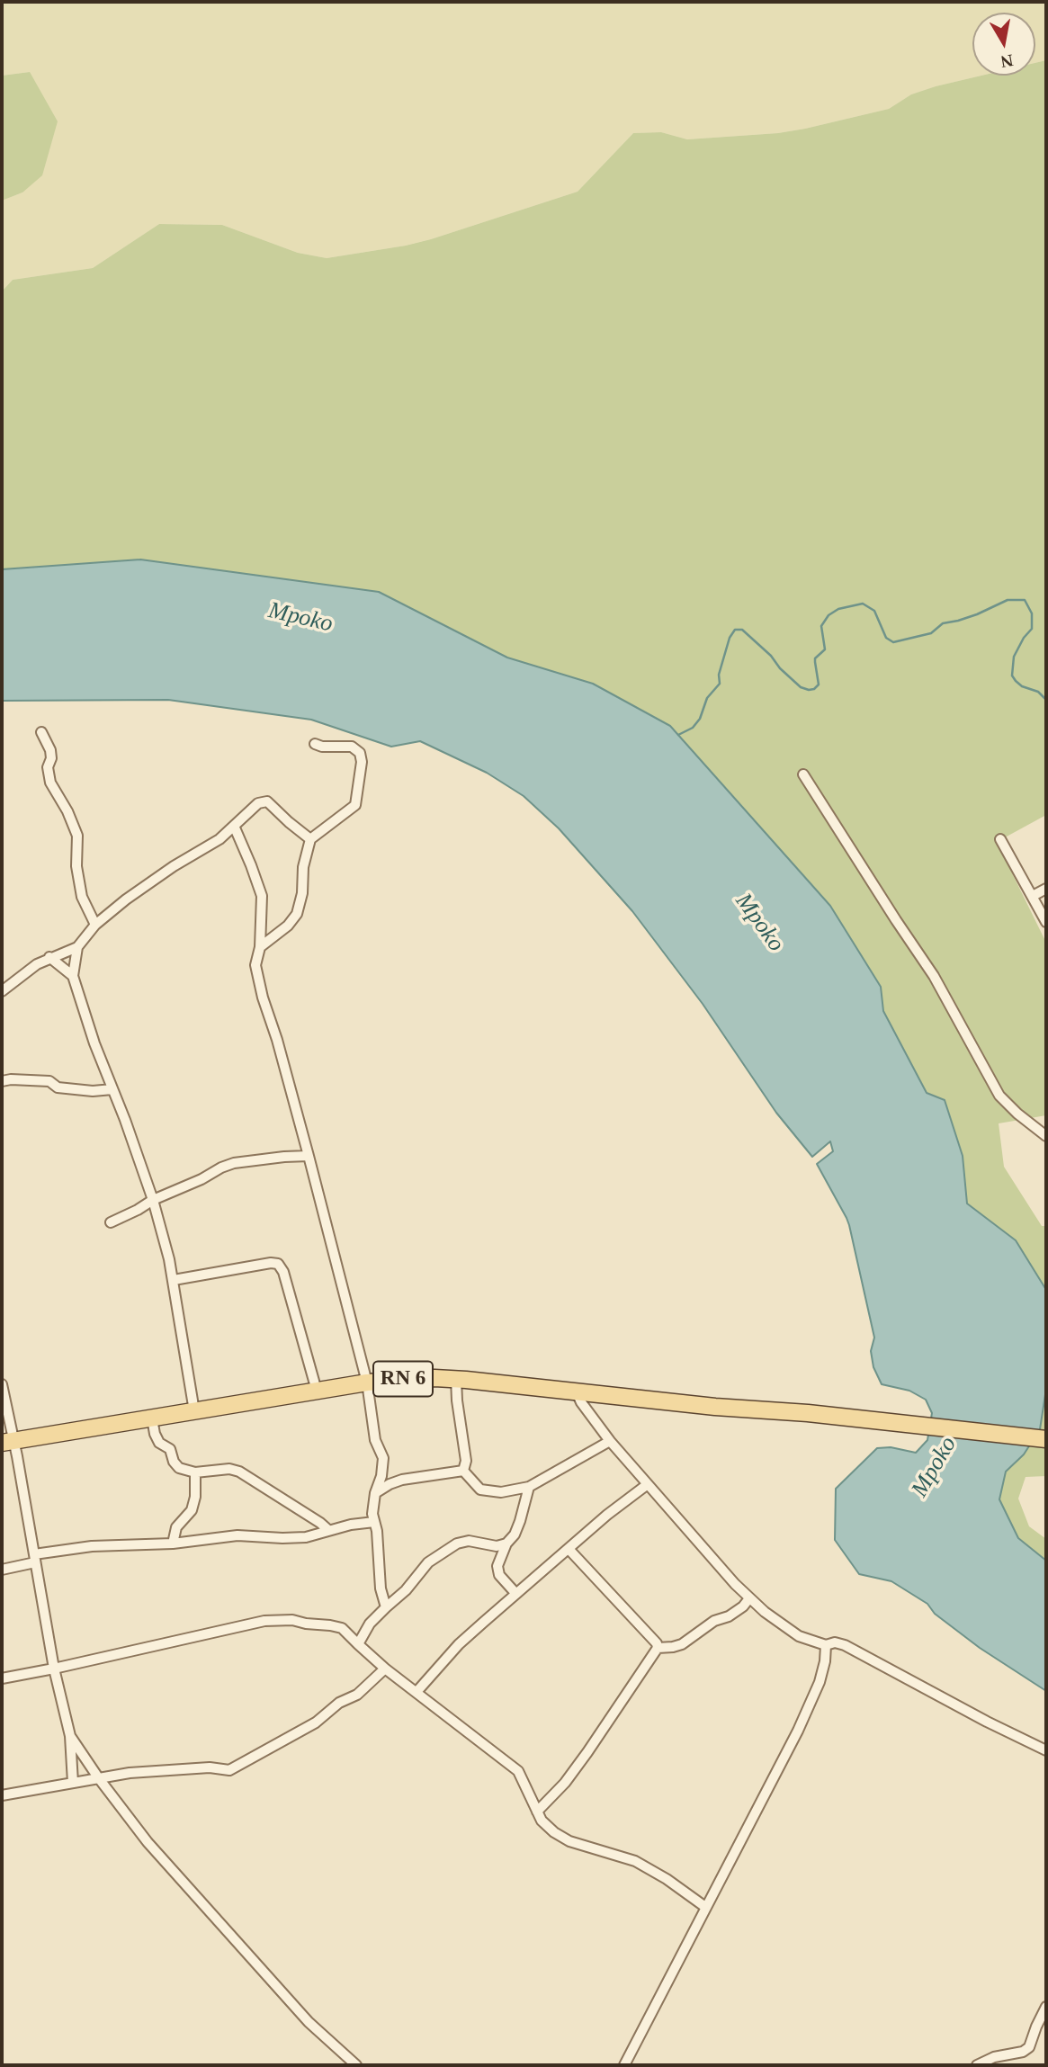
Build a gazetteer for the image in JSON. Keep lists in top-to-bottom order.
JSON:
{
  "streets": {
    "main road": ["RN 6"]
  },
  "water": ["Mpoko"],
  "north": "bottom"
}
